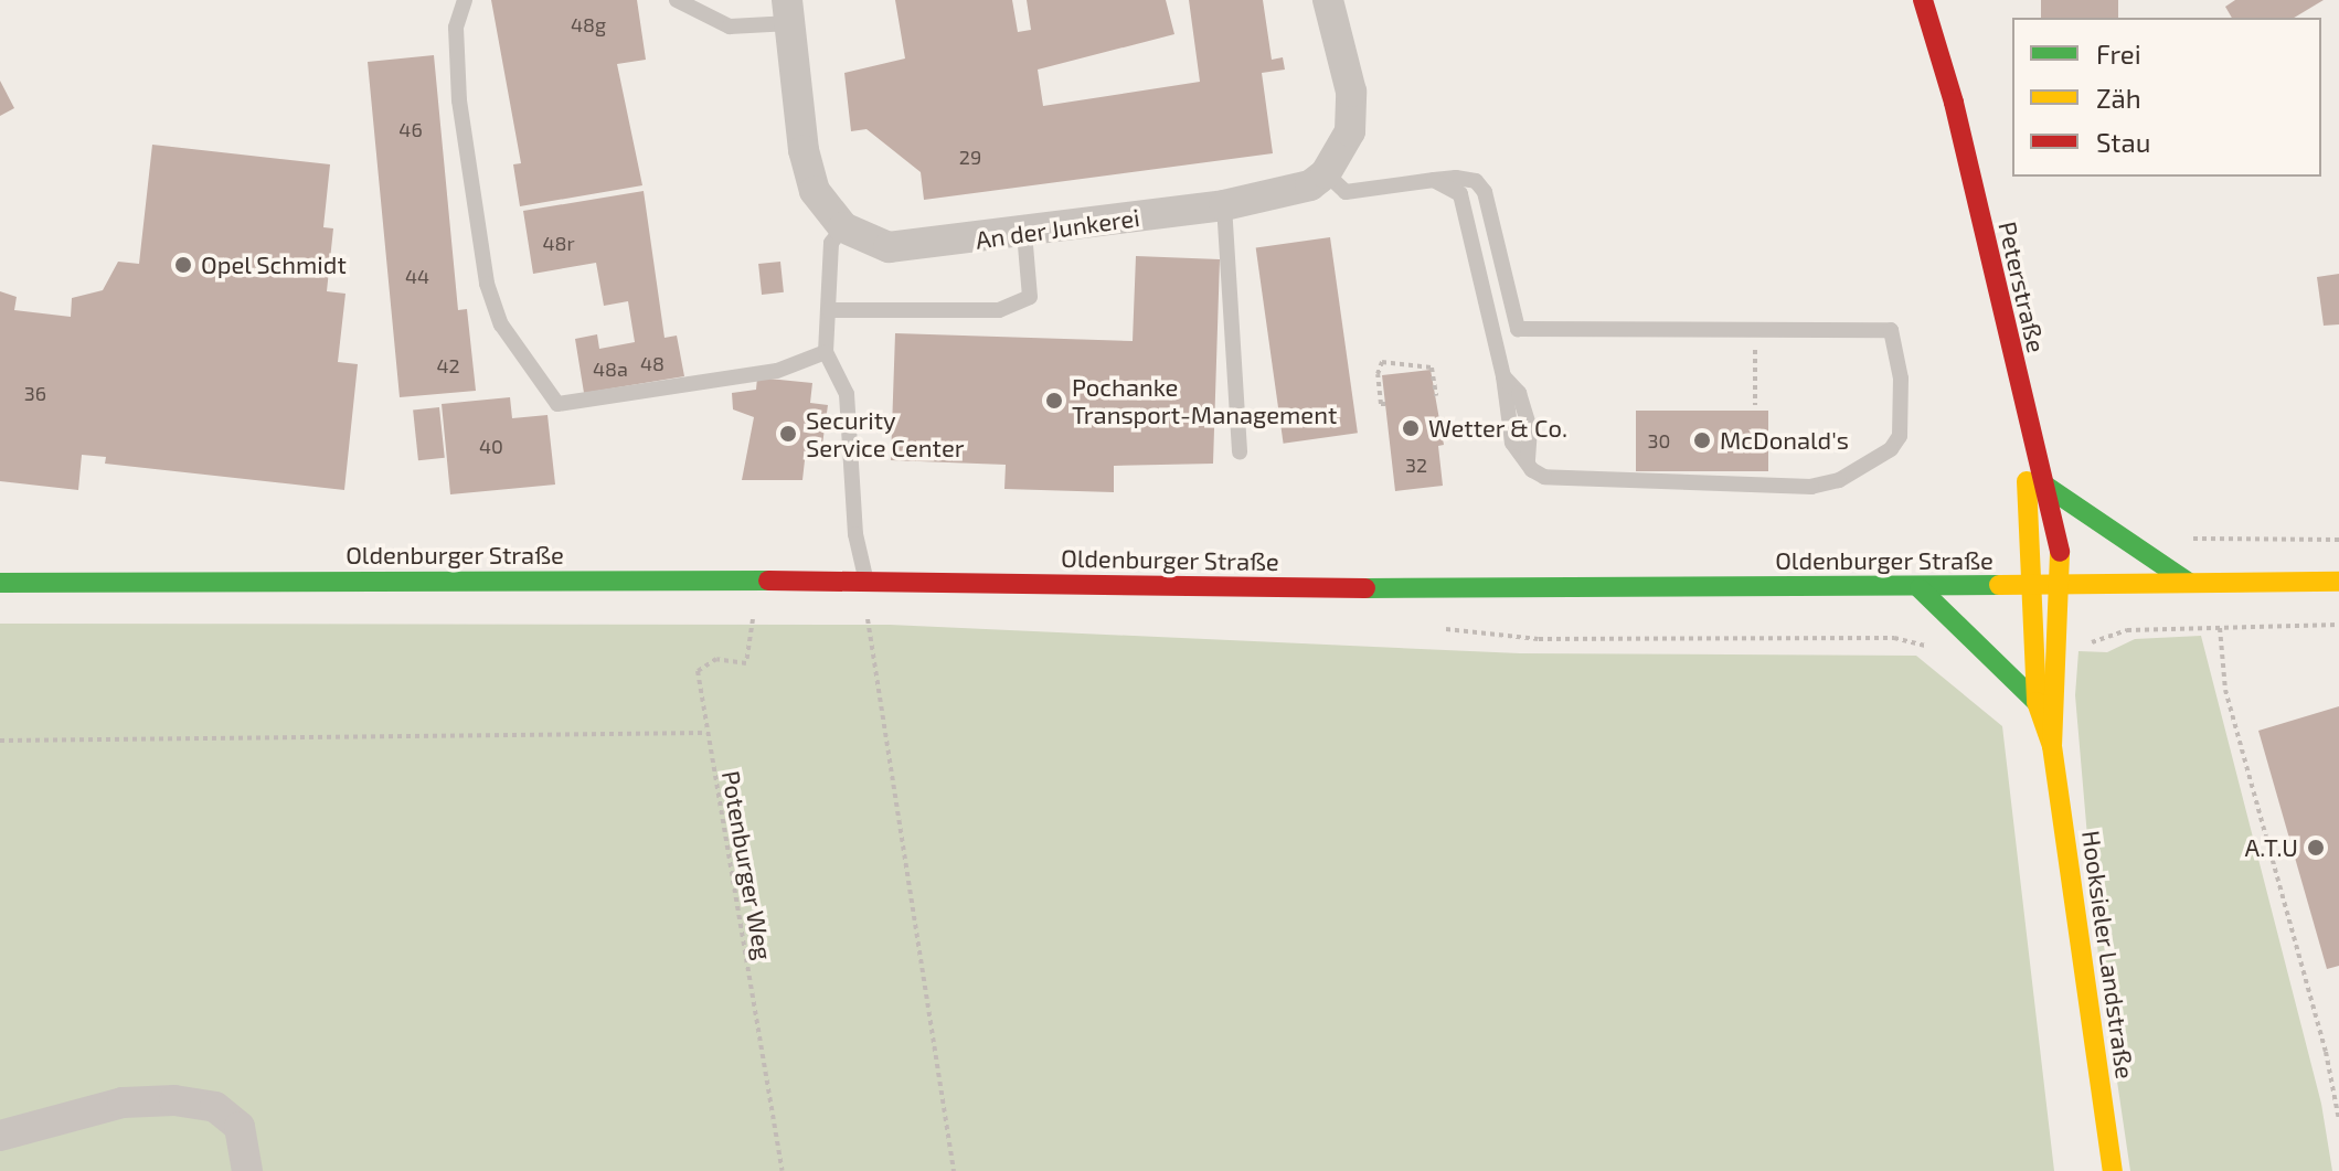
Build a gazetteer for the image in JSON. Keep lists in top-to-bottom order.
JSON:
{
  "streets": {
    "main road": ["Peterstraße", "Oldenburger Straße", "Hooksieler Landstraße"],
    "street": ["An der Junkerei"],
    "path": ["Potenburger Weg"]
  },
  "crossings": [
    ["Peterstraße", "Oldenburger Straße"],
    ["Peterstraße", "Hooksieler Landstraße"],
    ["Oldenburger Straße", "Hooksieler Landstraße"]
  ],
  "places": [
    "Opel Schmidt",
    "Pochanke Transport-Management",
    "Wetter & Co.",
    "Security Service Center",
    "McDonald's",
    "A.T.U"
  ],
  "house_numbers": [
    "48g",
    "46",
    "29",
    "48r",
    "44",
    "48",
    "42",
    "48a",
    "36",
    "30",
    "40",
    "32"
  ],
  "legend": ["Frei", "Zäh", "Stau"]
}
